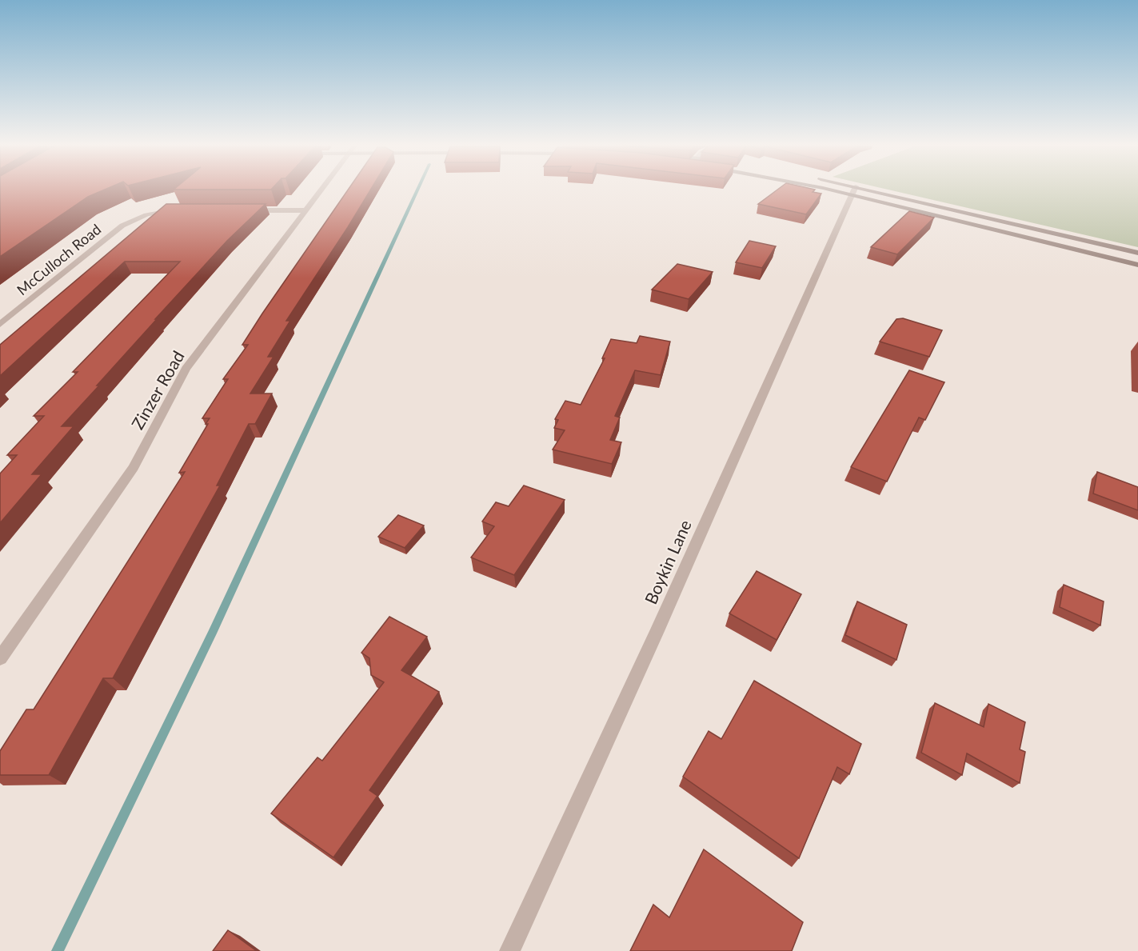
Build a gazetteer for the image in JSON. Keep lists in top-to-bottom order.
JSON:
{
  "streets": {
    "street": ["McCulloch Road", "Zinzer Road", "Boykin Lane"]
  }
}
